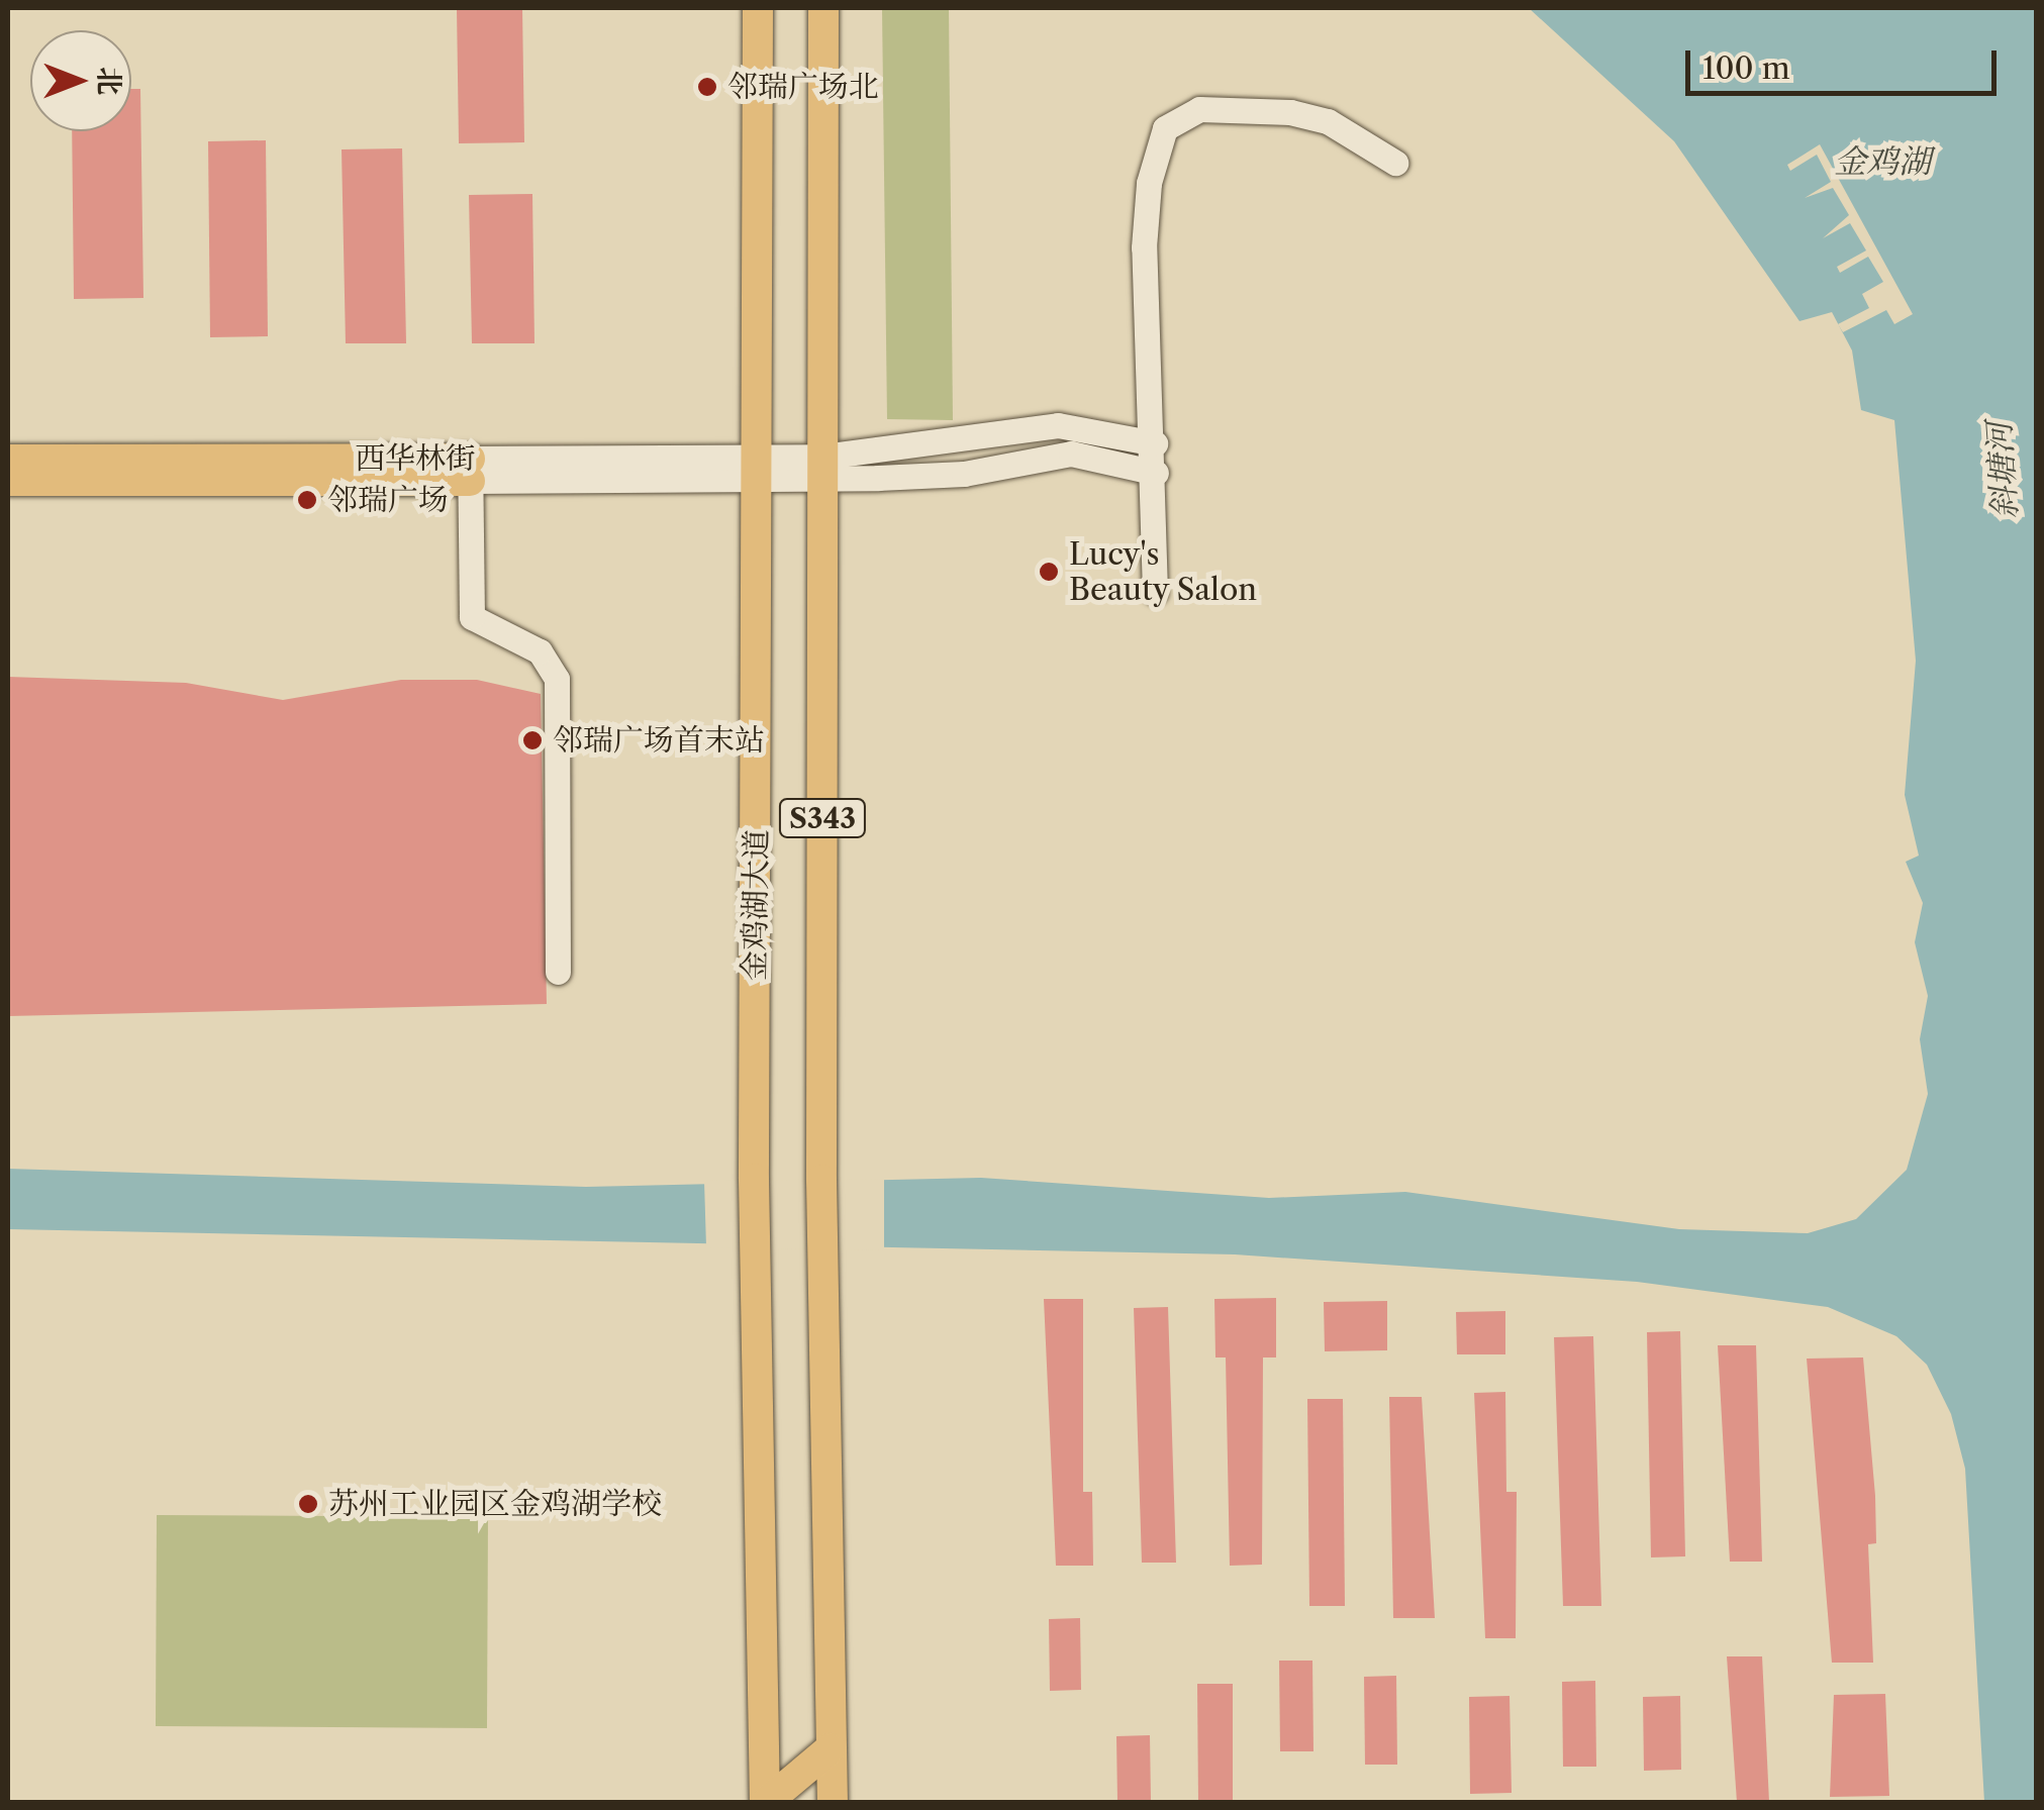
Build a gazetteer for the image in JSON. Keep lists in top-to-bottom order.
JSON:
{
  "streets": {
    "main road": ["西华林街", "S343", "金鸡湖大道"]
  },
  "crossings": [
    ["西华林街", "S343"],
    ["西华林街", "金鸡湖大道"],
    ["S343", "金鸡湖大道"]
  ],
  "water": ["金鸡湖", "斜塘河"],
  "places": [
    "邻瑞广场北",
    "邻瑞广场",
    "Lucy's Beauty Salon",
    "邻瑞广场首末站",
    "苏州工业园区金鸡湖学校"
  ],
  "scale_bar": "100 m",
  "north": "right"
}
